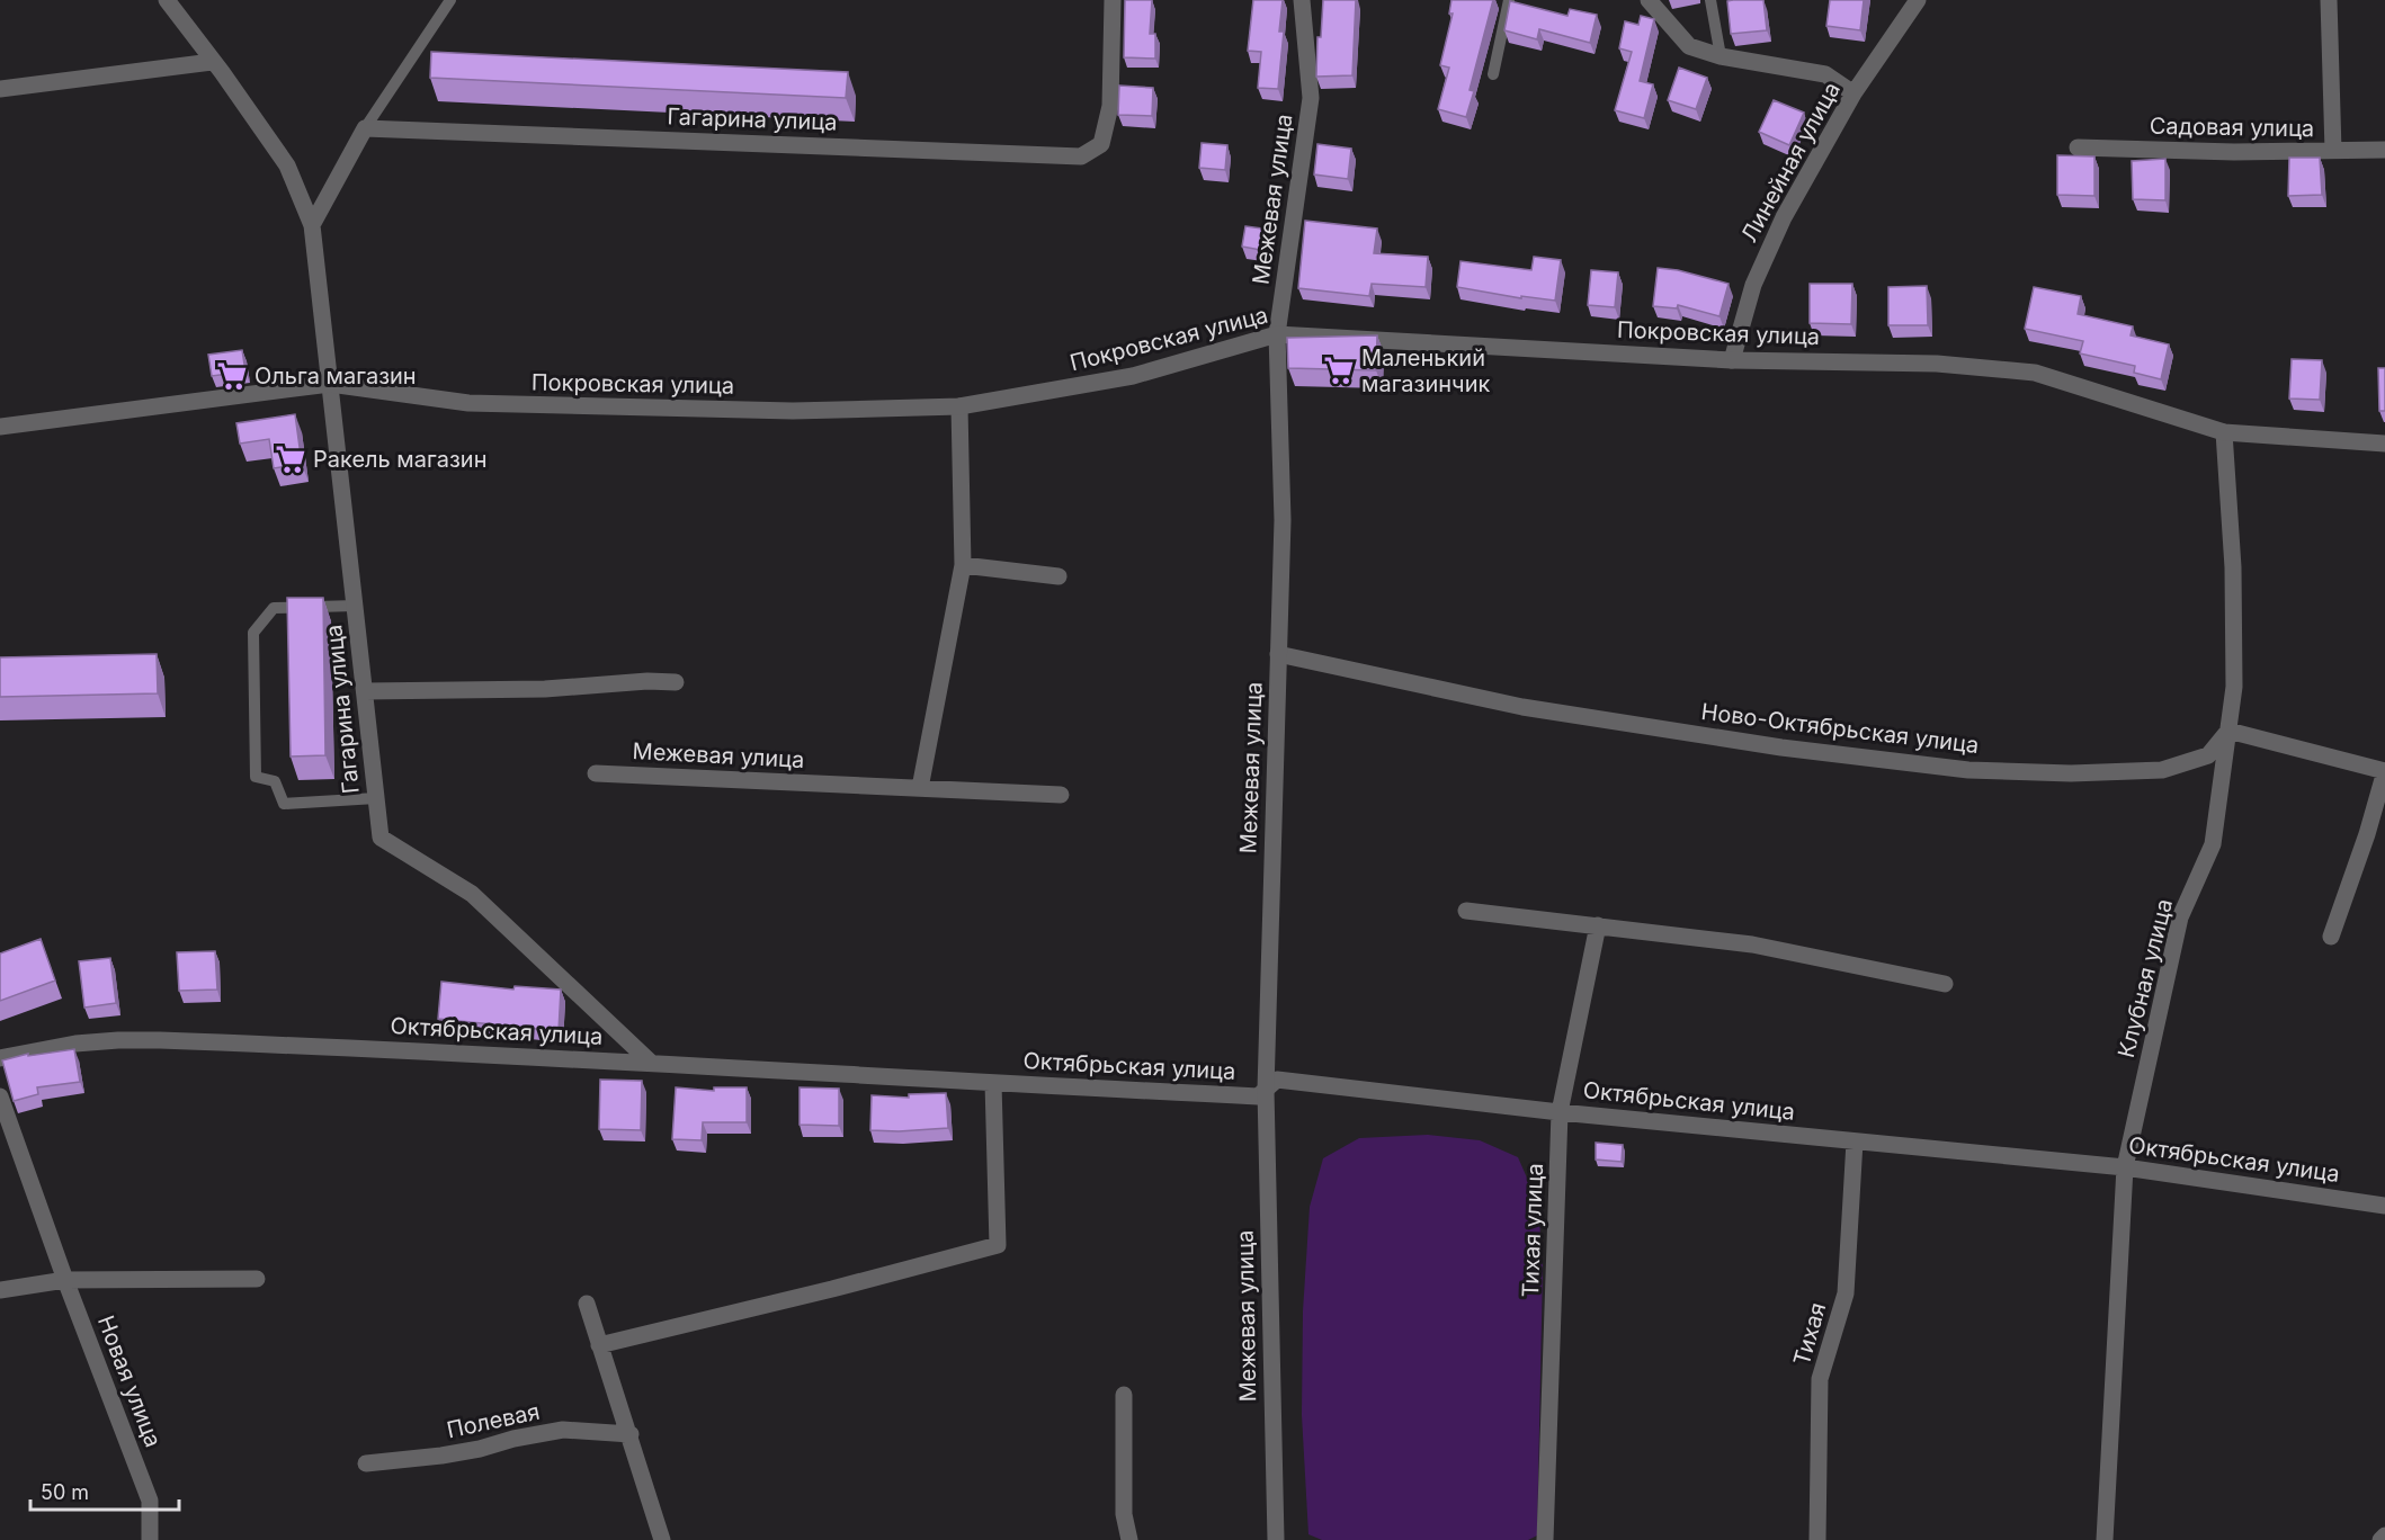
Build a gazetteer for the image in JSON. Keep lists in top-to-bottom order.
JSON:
{
  "streets": {
    "street": [
      "Гагарина улица",
      "Садовая улица",
      "Линейная улица",
      "Межевая улица",
      "Покровская улица",
      "Ново-Октябрьская улица",
      "Клубная улица",
      "Октябрьская улица",
      "Тихая улица",
      "Тихая",
      "Новая улица",
      "Полевая"
    ]
  },
  "crossings": [
    ["Гагарина улица", "Покровская улица"],
    ["Гагарина улица", "Октябрьская улица"],
    ["Линейная улица", "Покровская улица"],
    ["Межевая улица", "Покровская улица"],
    ["Межевая улица", "Ново-Октябрьская улица"],
    ["Межевая улица", "Октябрьская улица"],
    ["Покровская улица", "Клубная улица"],
    ["Ново-Октябрьская улица", "Клубная улица"],
    ["Клубная улица", "Октябрьская улица"],
    ["Октябрьская улица", "Тихая улица"],
    ["Октябрьская улица", "Тихая"]
  ],
  "places": {
    "supermarket": ["Маленький магазинчик", "Ольга магазин", "Ракель магазин"]
  },
  "scale_bar": "50 m"
}
